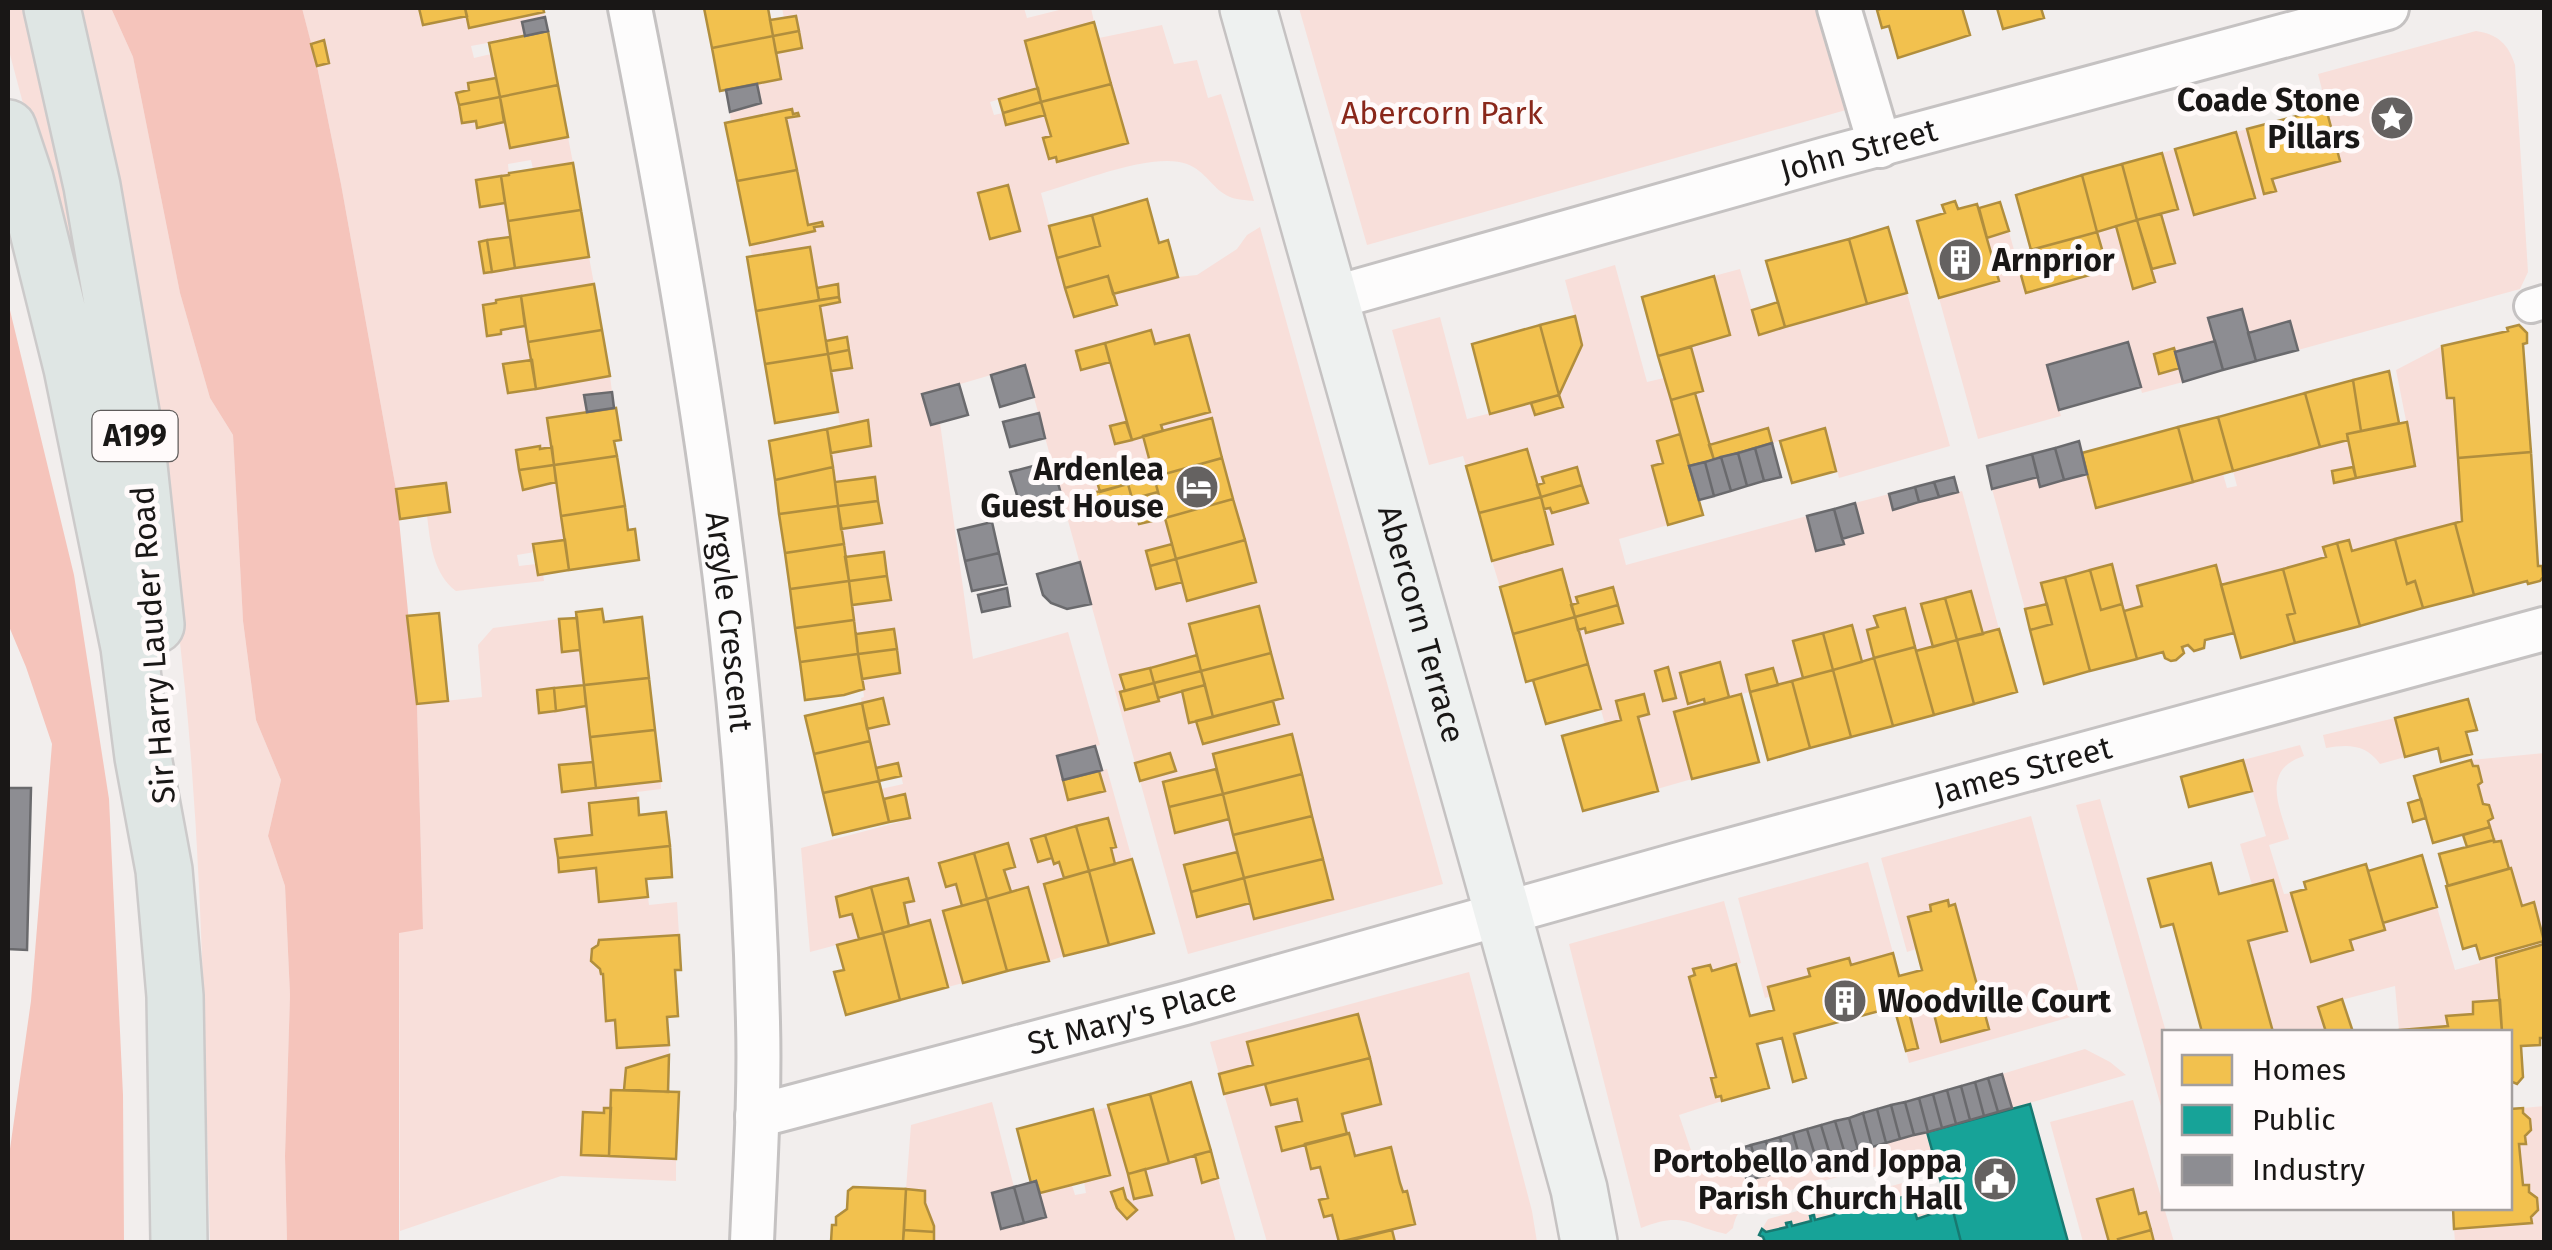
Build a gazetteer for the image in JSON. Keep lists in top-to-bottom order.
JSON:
{
  "streets": {
    "main road": ["A199", "Abercorn Terrace", "Sir Harry Lauder Road"],
    "street": [
      "John Street",
      "Argyle Crescent",
      "James Street",
      "St Mary's Place"
    ]
  },
  "crossings": [
    ["John Street", "Abercorn Terrace"],
    ["Argyle Crescent", "St Mary's Place"],
    ["Abercorn Terrace", "James Street"],
    ["Abercorn Terrace", "St Mary's Place"],
    ["James Street", "St Mary's Place"]
  ],
  "parks": ["Abercorn Park"],
  "places": {
    "place": ["Coade Stone Pillars"],
    "building": ["Arnprior", "Woodville Court"],
    "hotel": ["Ardenlea Guest House"],
    "public building": ["Portobello and Joppa Parish Church Hall"]
  },
  "legend": ["Homes", "Public", "Industry"]
}
